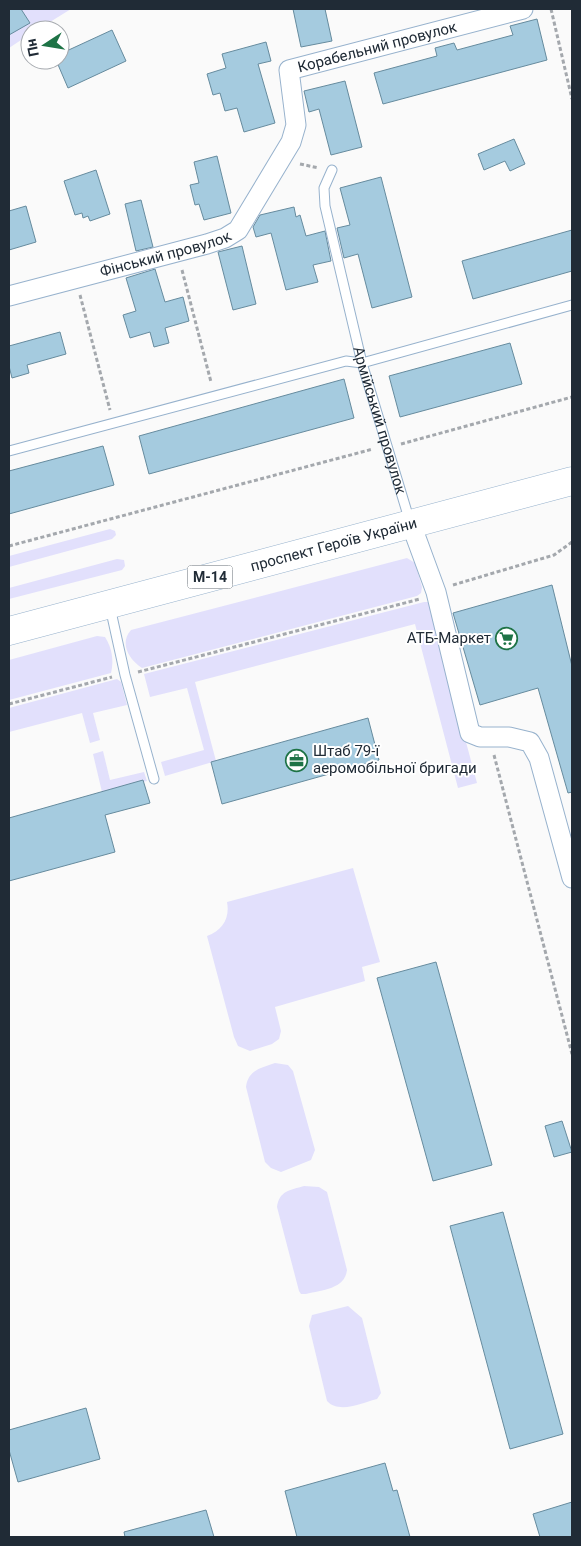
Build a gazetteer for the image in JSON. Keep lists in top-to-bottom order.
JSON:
{
  "streets": {
    "highway": ["проспект Героїв України", "М-14"],
    "street": ["Корабельний провулок", "Фінський провулок", "Армійський провулок"]
  },
  "crossings": [
    ["Корабельний провулок", "Фінський провулок"],
    ["Армійський провулок", "проспект Героїв України"]
  ],
  "places": {
    "supermarket": ["АТБ-Маркет"],
    "office": ["Штаб 79-ї аеромобільної бригади"]
  },
  "north": "left"
}
